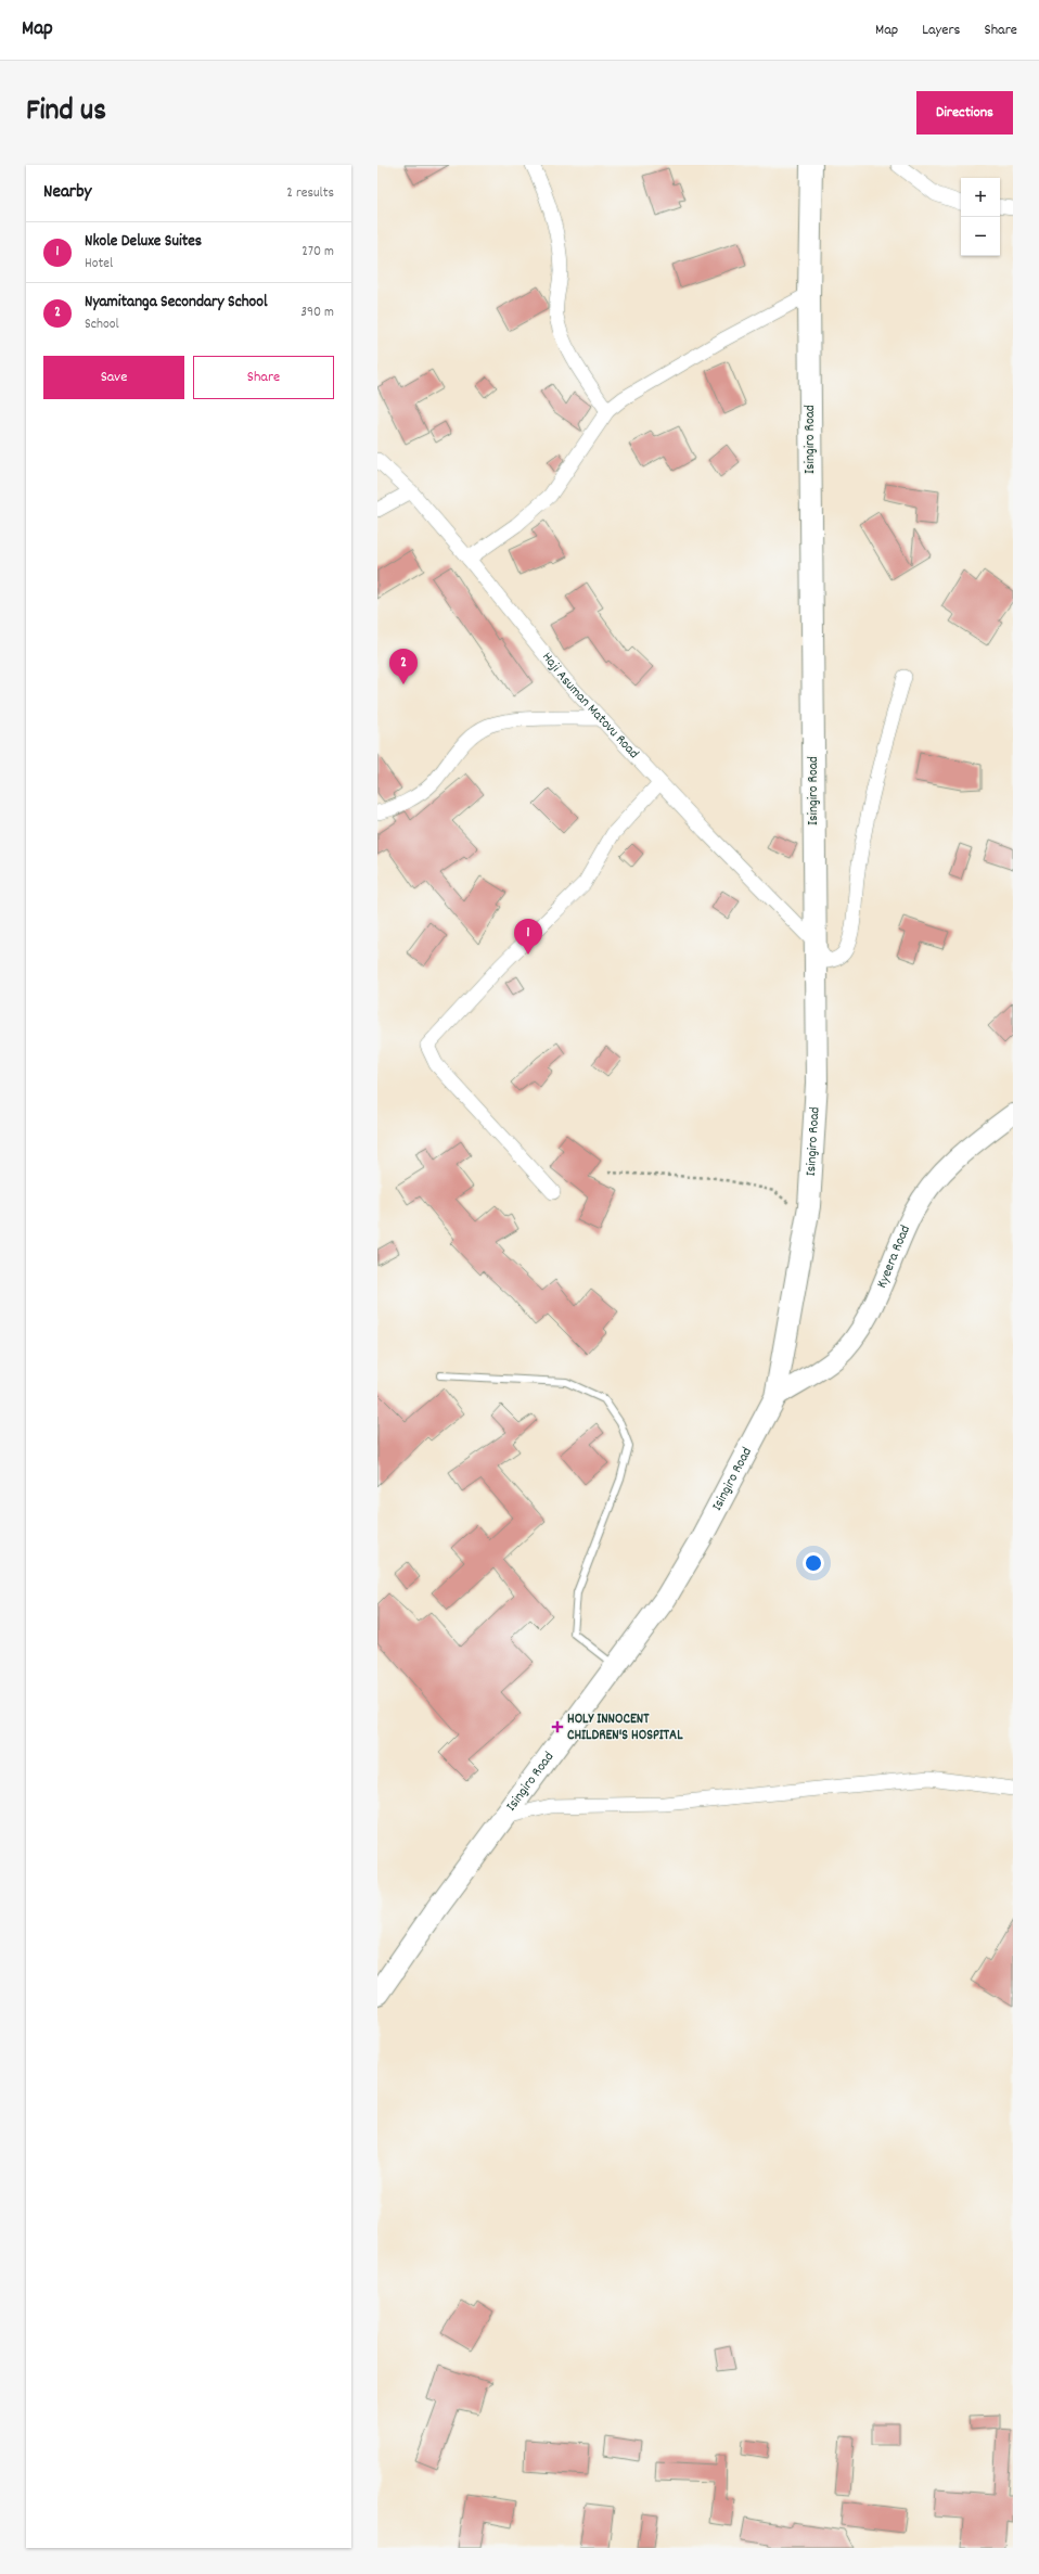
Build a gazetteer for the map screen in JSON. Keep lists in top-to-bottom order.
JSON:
{
  "streets": {
    "main road": ["Isingiro Road", "Kyeera Road"],
    "street": ["Haji Asuman Matovu Road"]
  },
  "crossings": [
    ["Isingiro Road", "Haji Asuman Matovu Road"],
    ["Isingiro Road", "Kyeera Road"]
  ],
  "places": {
    "health": ["HOLY INNOCENT CHILDREN'S HOSPITAL"]
  },
  "page": {
    "header": "Map",
    "nav": ["Map", "Layers", "Share"],
    "title": "Find us",
    "buttons": [
      "Directions",
      ["Save", "Share"]
    ],
    "heading": ["Nearby", "2 results"],
    "map_buttons": ["+", "−"],
    "list": [
      {
        "mark": "1",
        "name": "Nkole Deluxe Suites",
        "note": "Hotel",
        "value": "270 m"
      },
      {
        "mark": "2",
        "name": "Nyamitanga Secondary School",
        "note": "School",
        "value": "390 m"
      }
    ],
    "pins": ["2", "1"]
  }
}
